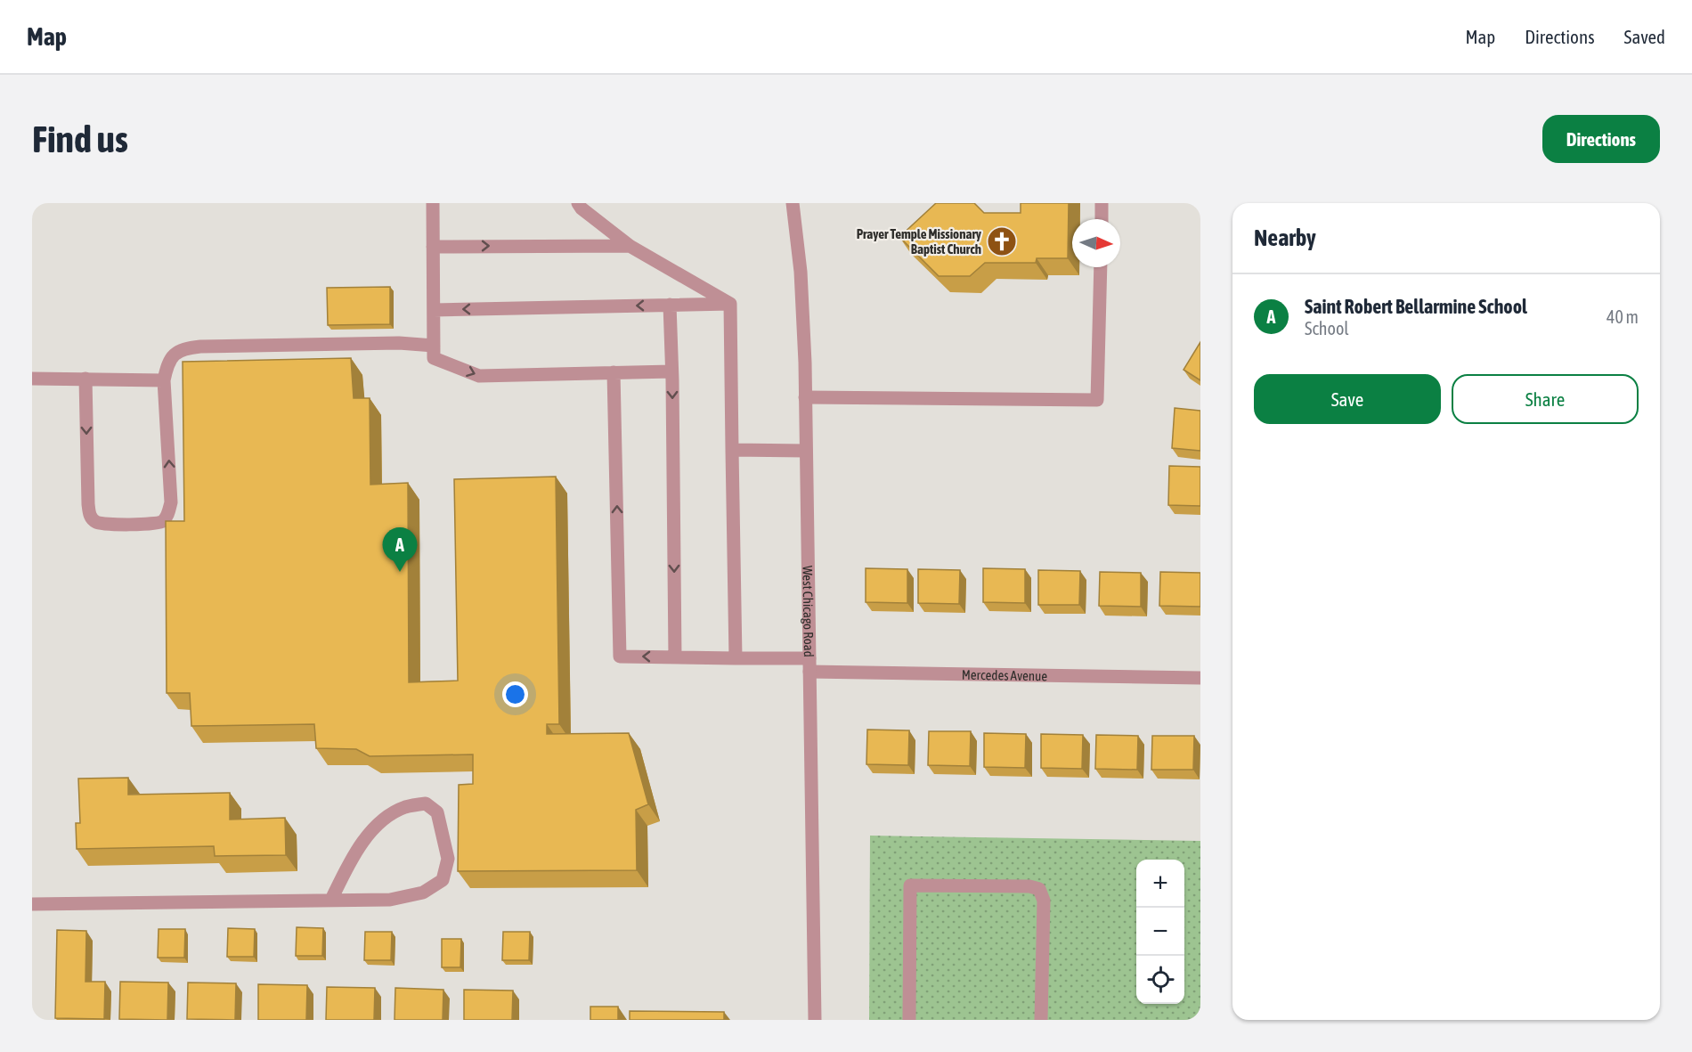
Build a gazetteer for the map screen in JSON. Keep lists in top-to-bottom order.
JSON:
{
  "streets": {
    "street": ["West Chicago Road", "Mercedes Avenue"]
  },
  "crossings": [
    ["West Chicago Road", "Mercedes Avenue"]
  ],
  "places": {
    "church": ["Prayer Temple Missionary Baptist Church"]
  },
  "north": "right",
  "page": {
    "header": "Map",
    "nav": ["Map", "Directions", "Saved"],
    "buttons": [
      "Directions",
      ["Save", "Share"]
    ],
    "title": "Find us",
    "heading": "Nearby",
    "list": [
      {
        "mark": "A",
        "name": "Saint Robert Bellarmine School",
        "note": "School",
        "value": "40 m"
      }
    ],
    "pins": "A",
    "map_buttons": ["+", "−"]
  }
}
